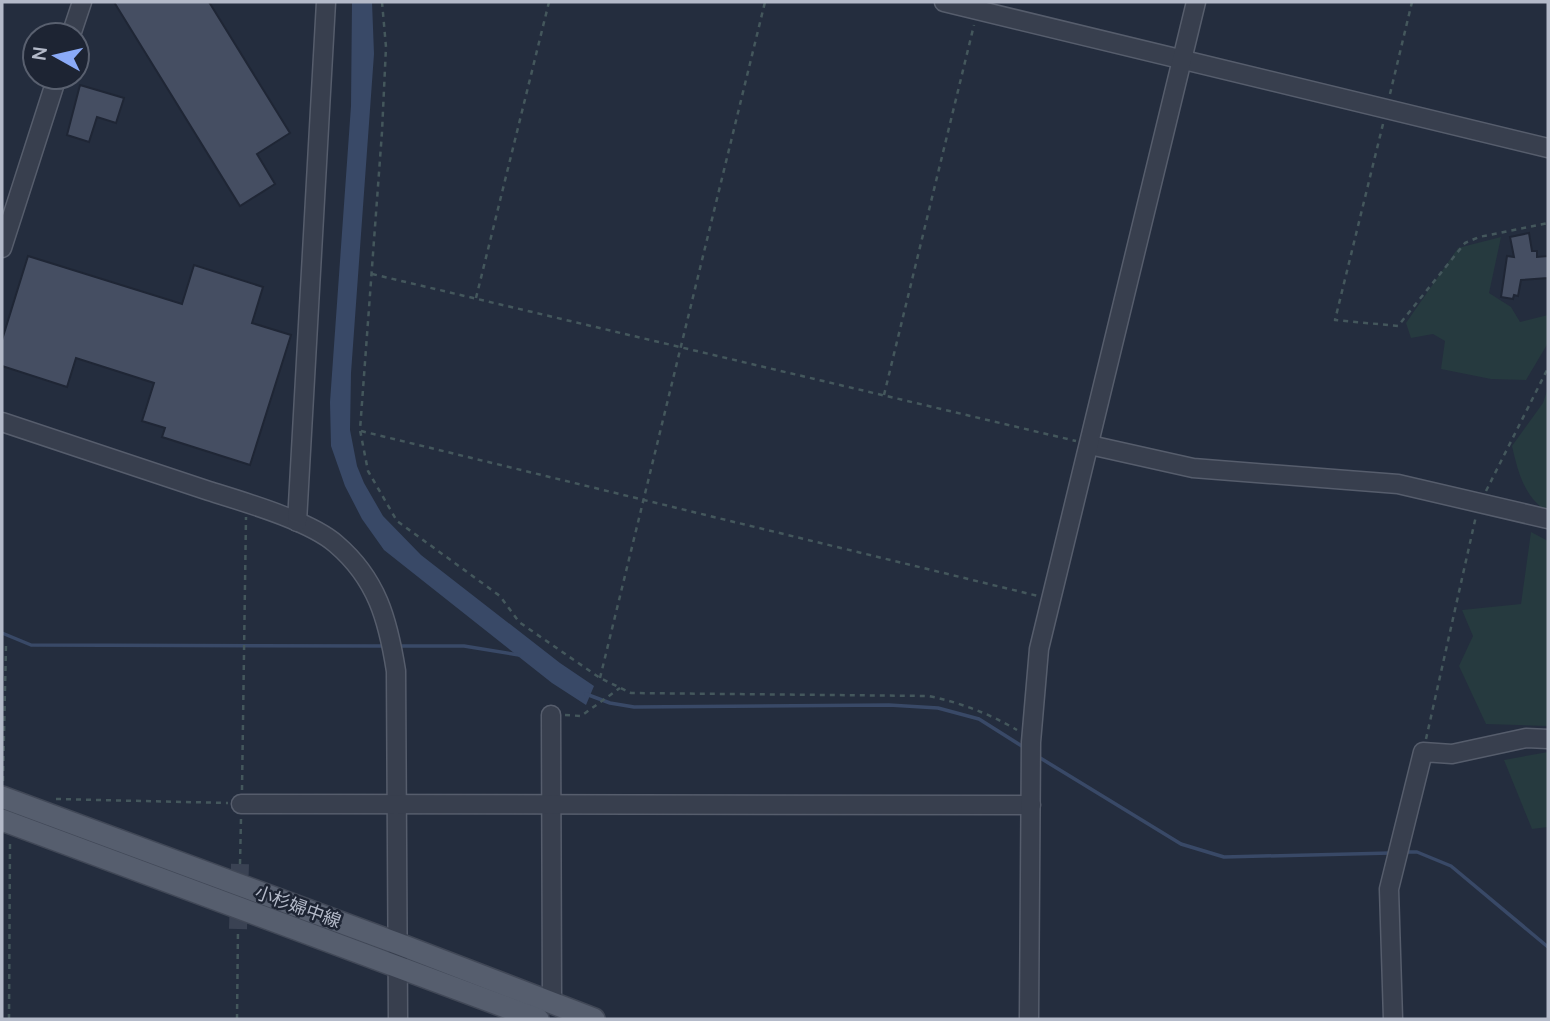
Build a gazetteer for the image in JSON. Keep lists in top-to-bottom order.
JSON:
{
  "streets": {
    "main road": ["小杉婦中線"]
  },
  "north": "left"
}
